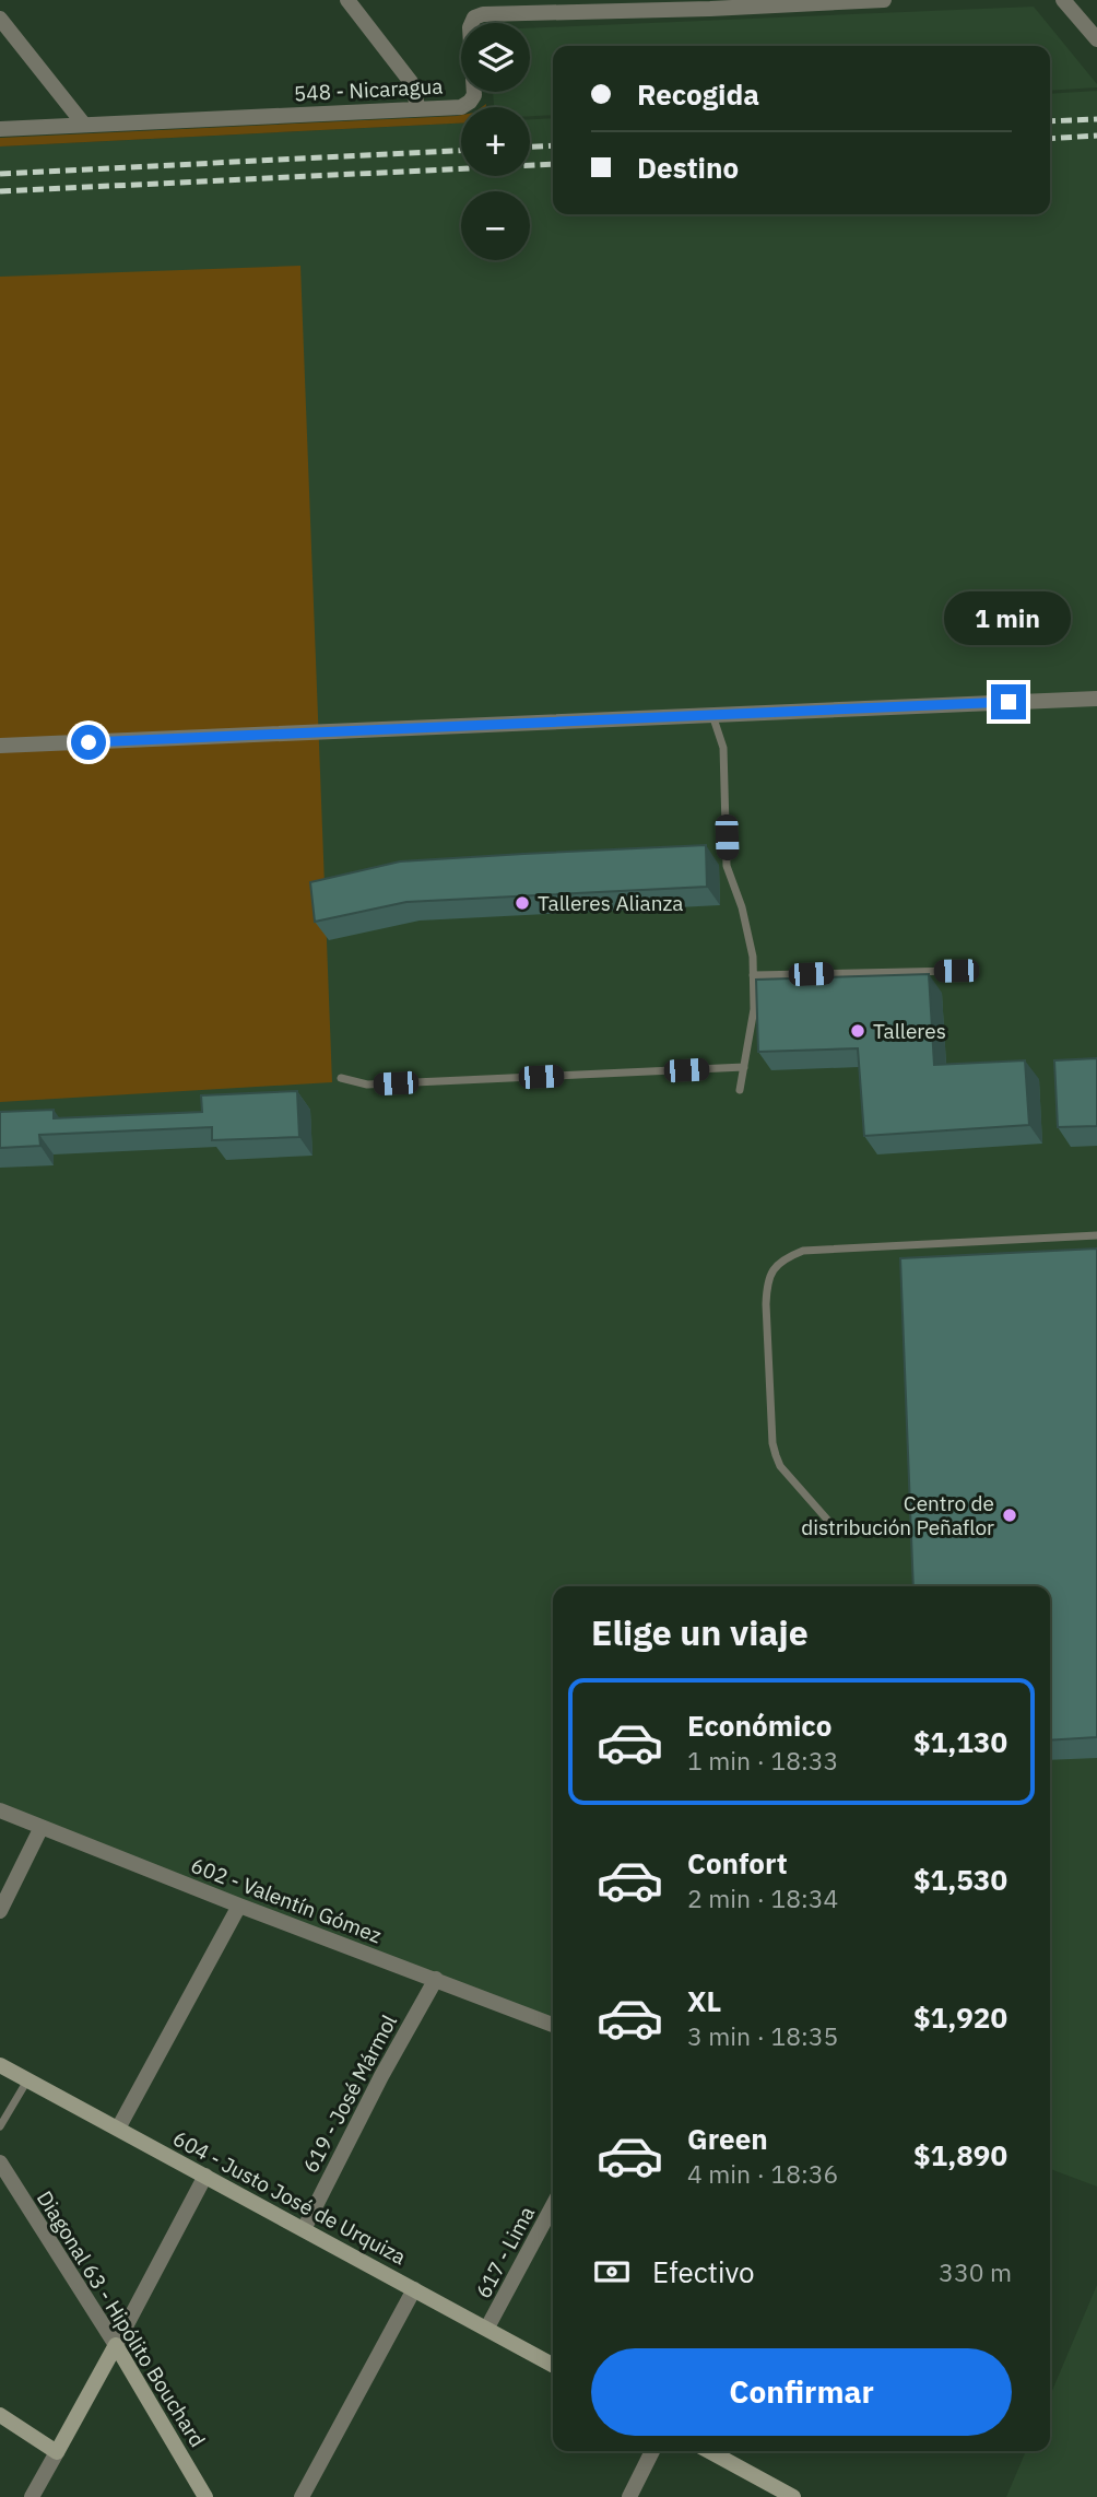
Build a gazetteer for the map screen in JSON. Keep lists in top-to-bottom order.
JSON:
{
  "streets": {
    "main road": ["604 - Justo José de Urquiza", "Diagonal 63 - Hipólito Bouchard"],
    "street": [
      "548 - Nicaragua",
      "602 - Valentín Gómez",
      "619 - José Mármol",
      "617 - Lima"
    ]
  },
  "crossings": [
    ["602 - Valentín Gómez", "619 - José Mármol"],
    ["619 - José Mármol", "604 - Justo José de Urquiza"],
    ["604 - Justo José de Urquiza", "617 - Lima"]
  ],
  "places": ["Talleres Alianza", "Talleres", "Centro de distribución Peñaflor"],
  "page": {
    "map_buttons": ["+", "−"],
    "banner": ["Recogida", "Destino"],
    "bubble": "1 min",
    "heading": "Elige un viaje",
    "list": [
      {
        "name": "Económico",
        "note": "1 min · 18:33",
        "value": "$1,130"
      },
      {
        "name": "Confort",
        "note": "2 min · 18:34",
        "value": "$1,530"
      },
      {
        "name": "XL",
        "note": "3 min · 18:35",
        "value": "$1,920"
      },
      {
        "name": "Green",
        "note": "4 min · 18:36",
        "value": "$1,890"
      }
    ],
    "pay": ["Efectivo", "330 m"],
    "buttons": "Confirmar"
  }
}
